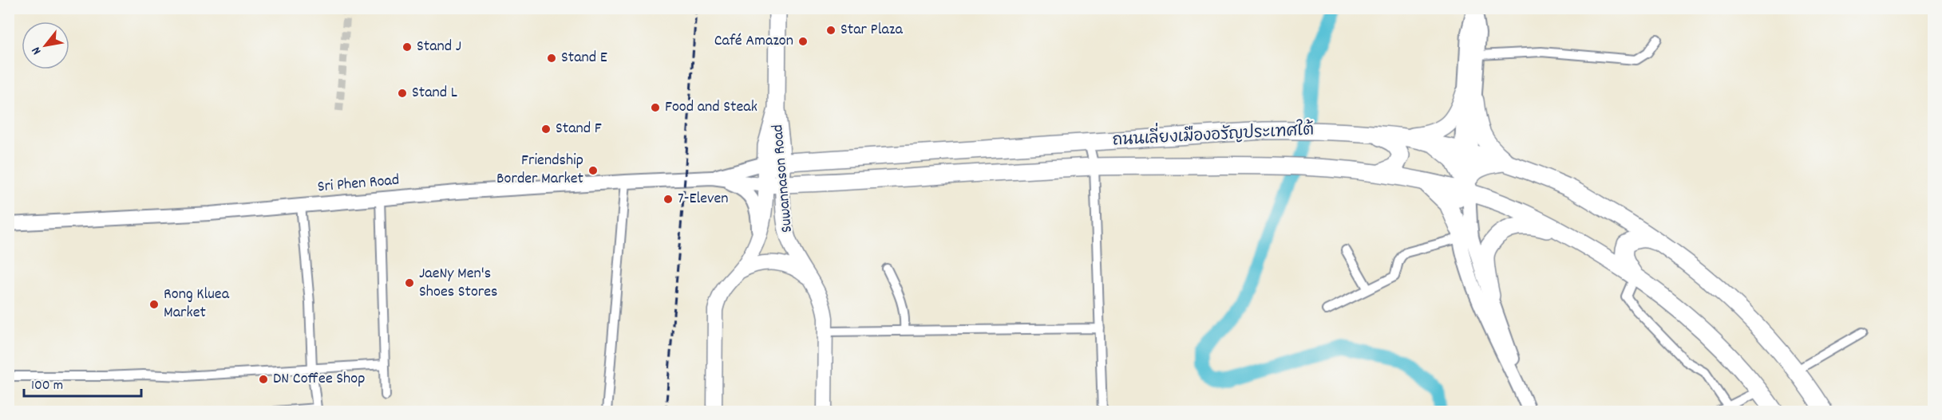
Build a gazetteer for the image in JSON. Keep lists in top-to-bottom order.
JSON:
{
  "streets": {
    "highway": ["ถนนเลี่ยงเมืองอรัญประเทศใต้", "Suwannason Road"],
    "main road": ["Sri Phen Road"]
  },
  "crossings": [
    ["ถนนเลี่ยงเมืองอรัญประเทศใต้", "Suwannason Road"],
    ["ถนนเลี่ยงเมืองอรัญประเทศใต้", "Sri Phen Road"],
    ["Suwannason Road", "Sri Phen Road"]
  ],
  "places": [
    "Star Plaza",
    "Café Amazon",
    "Stand J",
    "Stand E",
    "Stand L",
    "Food and Steak",
    "Stand F",
    "Friendship Border Market",
    "7-Eleven",
    "JaeNy Men's Shoes Stores",
    "Rong Kluea Market",
    "DN Coffee Shop"
  ],
  "scale_bar": "100 m",
  "north": "bottom left"
}
